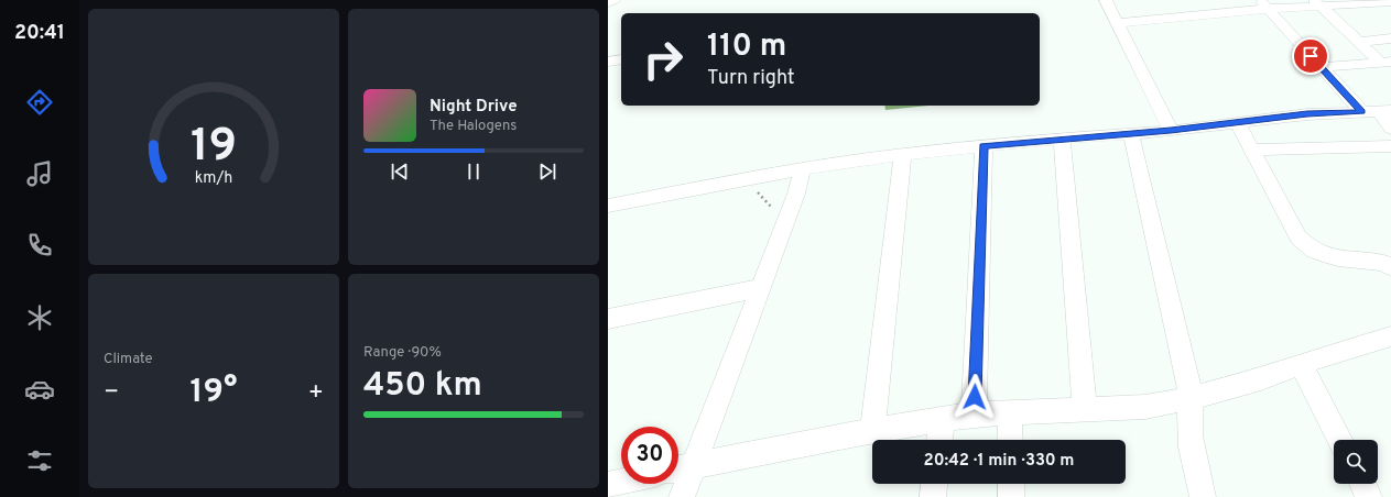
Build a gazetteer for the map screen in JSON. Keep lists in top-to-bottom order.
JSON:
{
  "page": {
    "tabs": "20:41",
    "turn": ["110 m", "Turn right"],
    "song": ["Night Drive", "The Halogens"],
    "tile": [
      "Climate",
      ["Range · 90%", "450 km"]
    ],
    "heat": ["−", "19°", "+"],
    "limit": "30",
    "trip": "20:42 · 1 min · 330 m",
    "gauge": ["19", "km/h"]
  }
}
